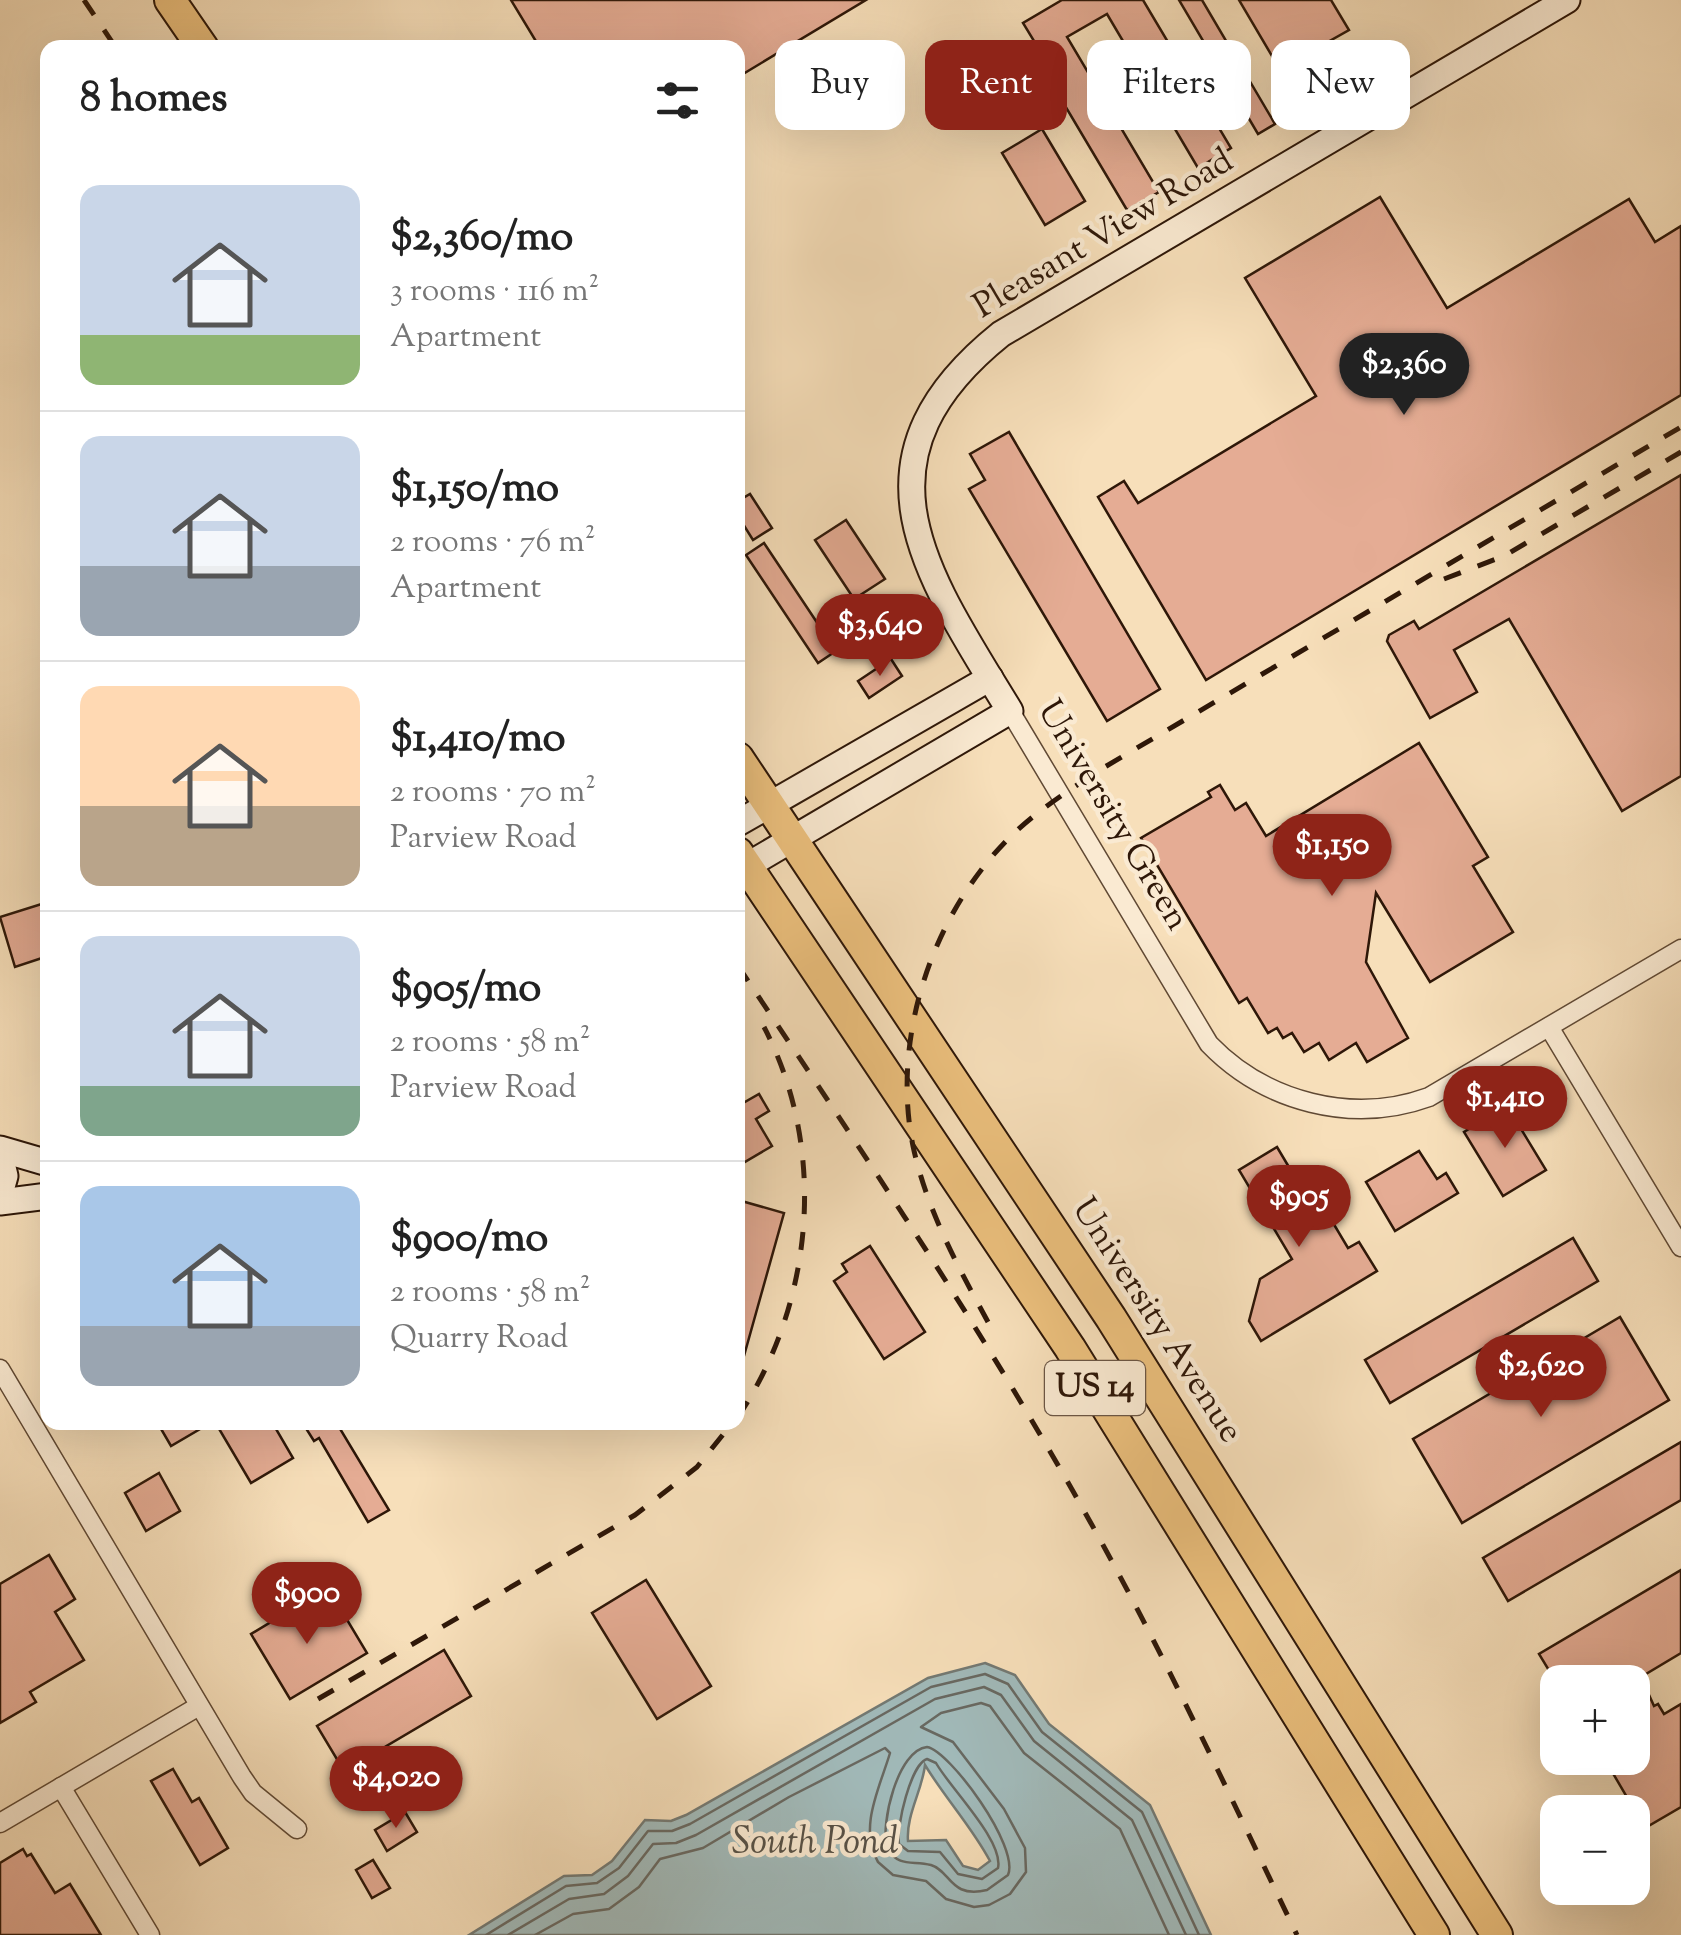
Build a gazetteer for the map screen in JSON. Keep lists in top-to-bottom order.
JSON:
{
  "streets": {
    "main road": ["University Avenue", "US 14"],
    "street": ["Pleasant View Road", "University Green"]
  },
  "crossings": [
    ["Pleasant View Road", "University Green"]
  ],
  "water": ["South Pond"],
  "page": {
    "chip": [
      "Buy",
      "Rent",
      "Filters",
      "New"
    ],
    "heading": "8 homes",
    "list": [
      {
        "name": "$2,360/mo",
        "note": "3 rooms · 116 m² · Apartment"
      },
      {
        "name": "$1,150/mo",
        "note": "2 rooms · 76 m² · Apartment"
      },
      {
        "name": "$1,410/mo",
        "note": "2 rooms · 70 m² · Parview Road"
      },
      {
        "name": "$905/mo",
        "note": "2 rooms · 58 m² · Parview Road"
      },
      {
        "name": "$900/mo",
        "note": "2 rooms · 58 m² · Quarry Road"
      }
    ],
    "price": [
      "$2,360",
      "$3,640",
      "$1,150",
      "$1,410",
      "$905",
      "$2,620",
      "$900",
      "$4,020"
    ],
    "map_buttons": ["+", "−"]
  }
}
